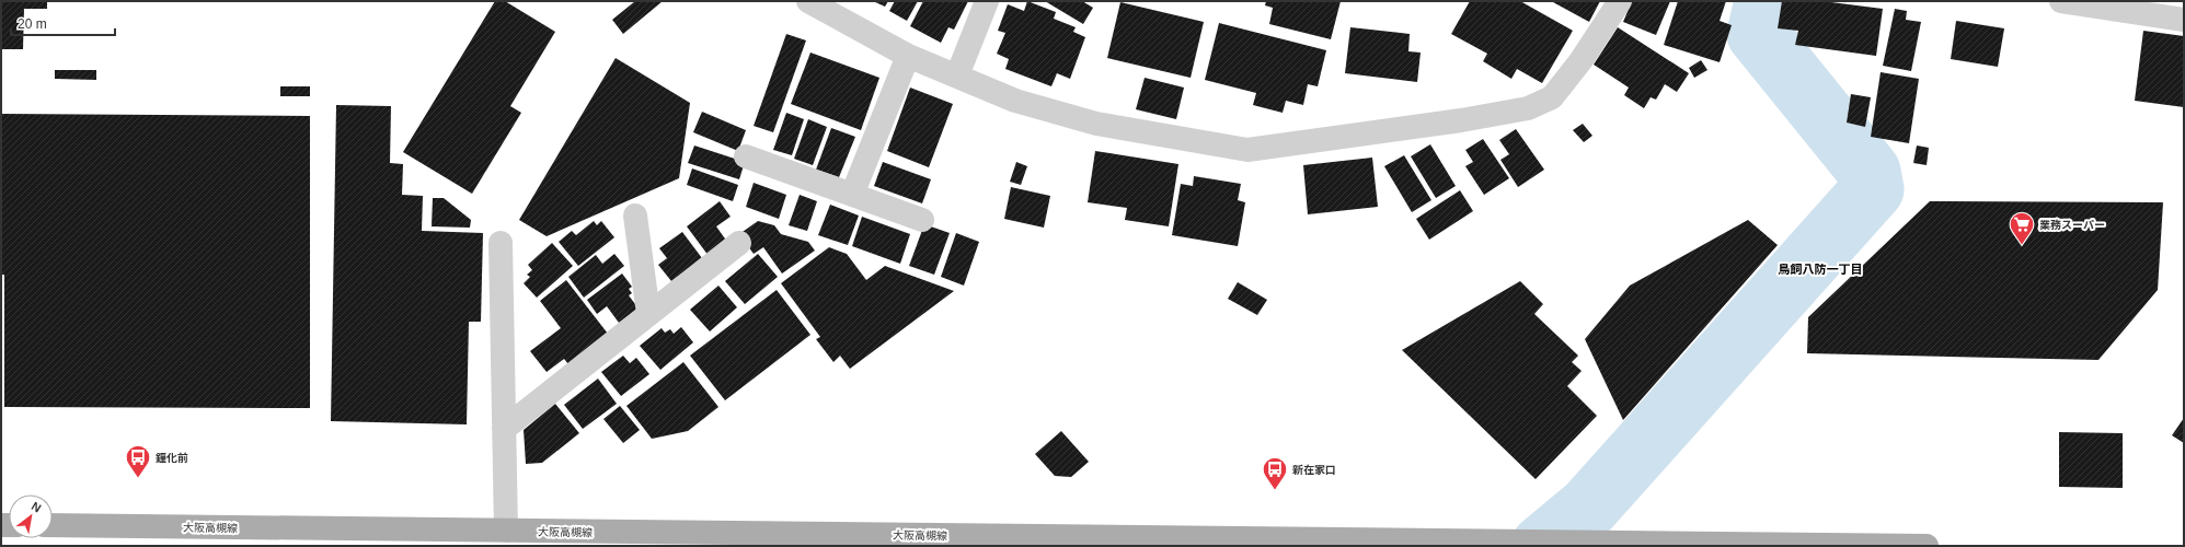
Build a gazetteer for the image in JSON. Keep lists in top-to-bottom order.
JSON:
{
  "streets": {
    "main road": ["大阪高槻線"]
  },
  "districts": ["鳥飼八防一丁目"],
  "places": {
    "supermarket": ["業務スーパー"],
    "bus stop": ["鐘化前", "新在家口"]
  },
  "scale_bar": "20 m",
  "north": "top right"
}
